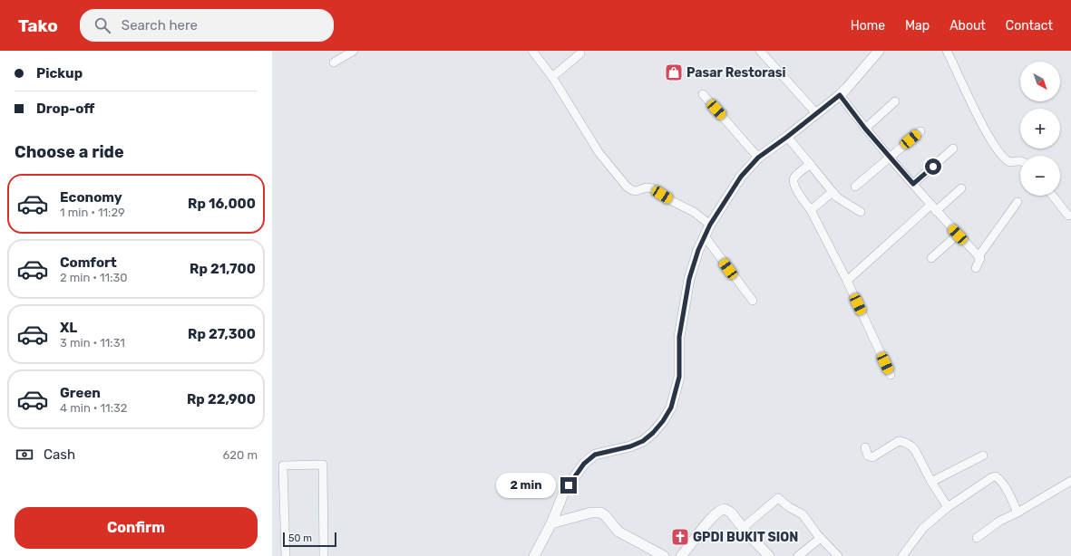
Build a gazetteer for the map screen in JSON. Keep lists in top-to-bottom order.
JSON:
{
  "places": {
    "shop": ["Pasar Restorasi"],
    "church": ["GPDI BUKIT SION"]
  },
  "scale_bar": "50 m",
  "north": "bottom right",
  "page": {
    "header": "Tako",
    "search": "Search here",
    "nav": [
      "Home",
      "Map",
      "About",
      "Contact"
    ],
    "banner": ["Pickup", "Drop-off"],
    "map_buttons": ["+", "−"],
    "heading": "Choose a ride",
    "list": [
      {
        "name": "Economy",
        "note": "1 min · 11:29",
        "value": "Rp 16,000"
      },
      {
        "name": "Comfort",
        "note": "2 min · 11:30",
        "value": "Rp 21,700"
      },
      {
        "name": "XL",
        "note": "3 min · 11:31",
        "value": "Rp 27,300"
      },
      {
        "name": "Green",
        "note": "4 min · 11:32",
        "value": "Rp 22,900"
      }
    ],
    "pay": ["Cash", "620 m"],
    "bubble": "2 min",
    "buttons": "Confirm",
    "scale": "50 m"
  }
}
